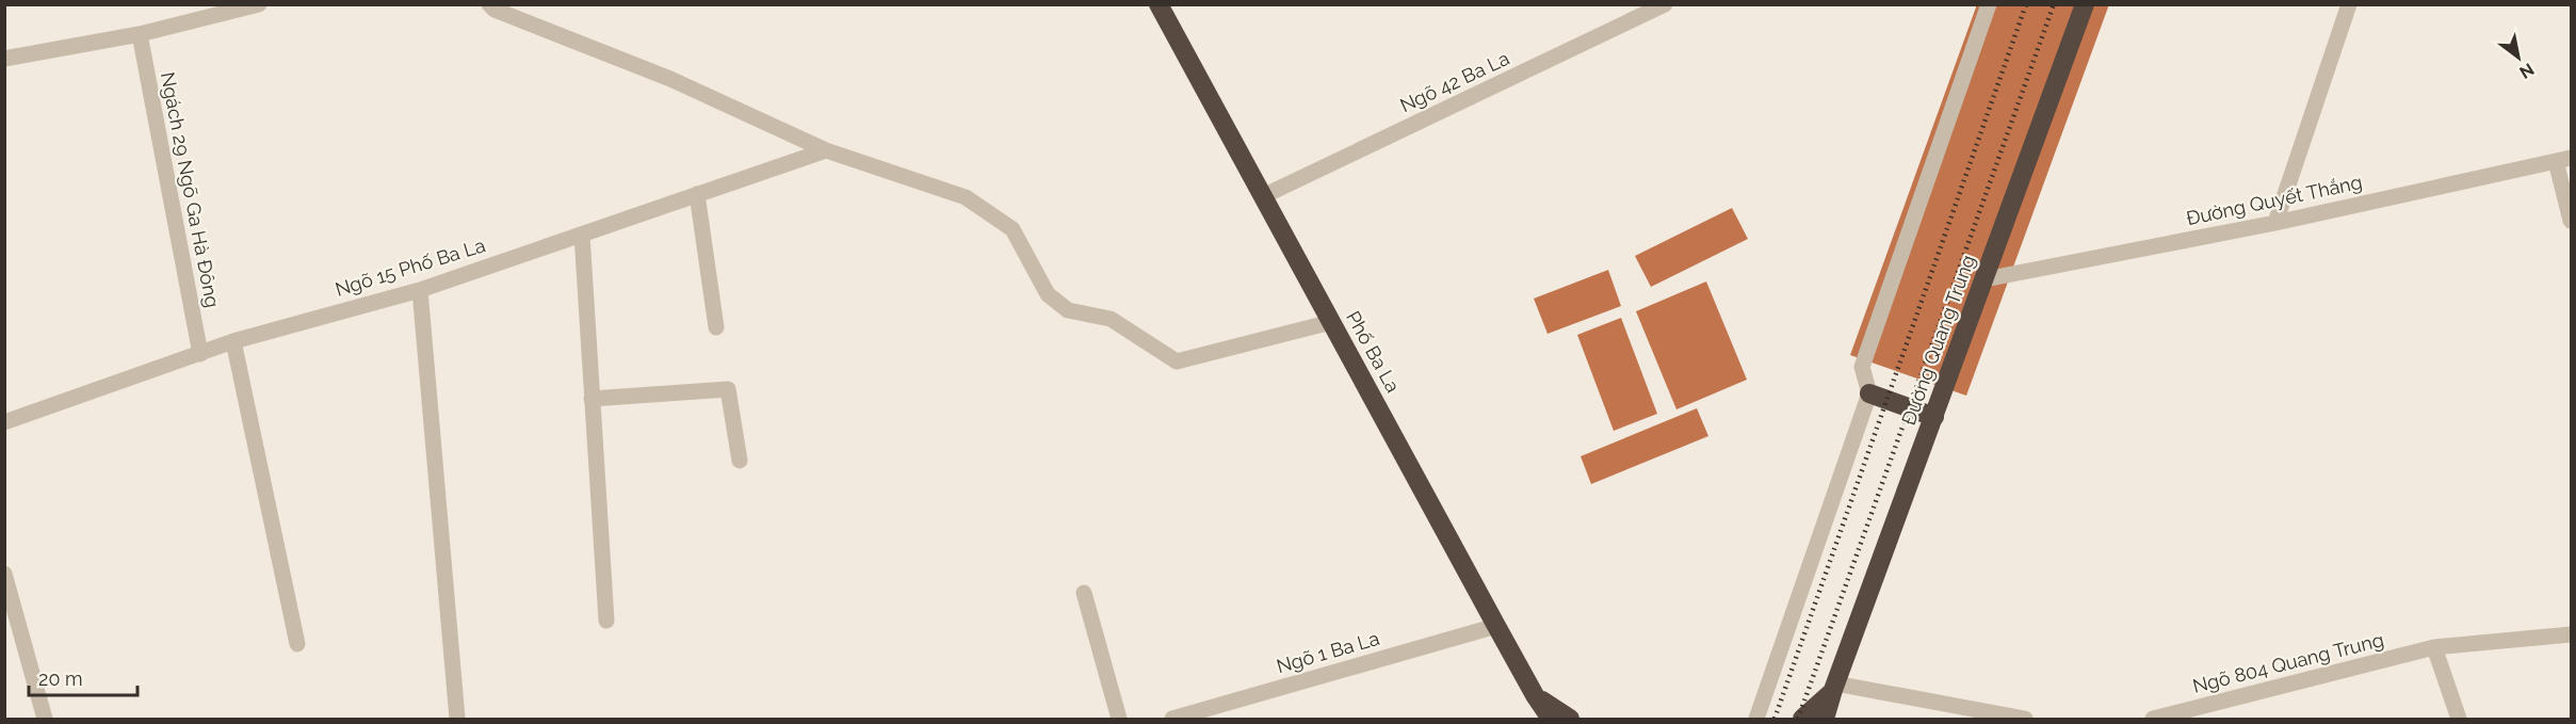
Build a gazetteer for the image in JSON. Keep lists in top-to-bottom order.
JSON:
{
  "streets": {
    "highway": ["Đường Quang Trung", "Phố Ba La"],
    "street": [
      "Ngõ 42 Ba La",
      "Ngách 29 Ngõ Ga Hà Đông",
      "Đường Quyết Thắng",
      "Ngõ 15 Phố Ba La",
      "Ngõ 1 Ba La",
      "Ngõ 804 Quang Trung"
    ]
  },
  "crossings": [
    ["Ngõ 42 Ba La", "Phố Ba La"],
    ["Ngách 29 Ngõ Ga Hà Đông", "Ngõ 15 Phố Ba La"],
    ["Đường Quyết Thắng", "Đường Quang Trung"],
    ["Phố Ba La", "Ngõ 1 Ba La"]
  ],
  "scale_bar": "20 m",
  "north": "bottom right"
}
